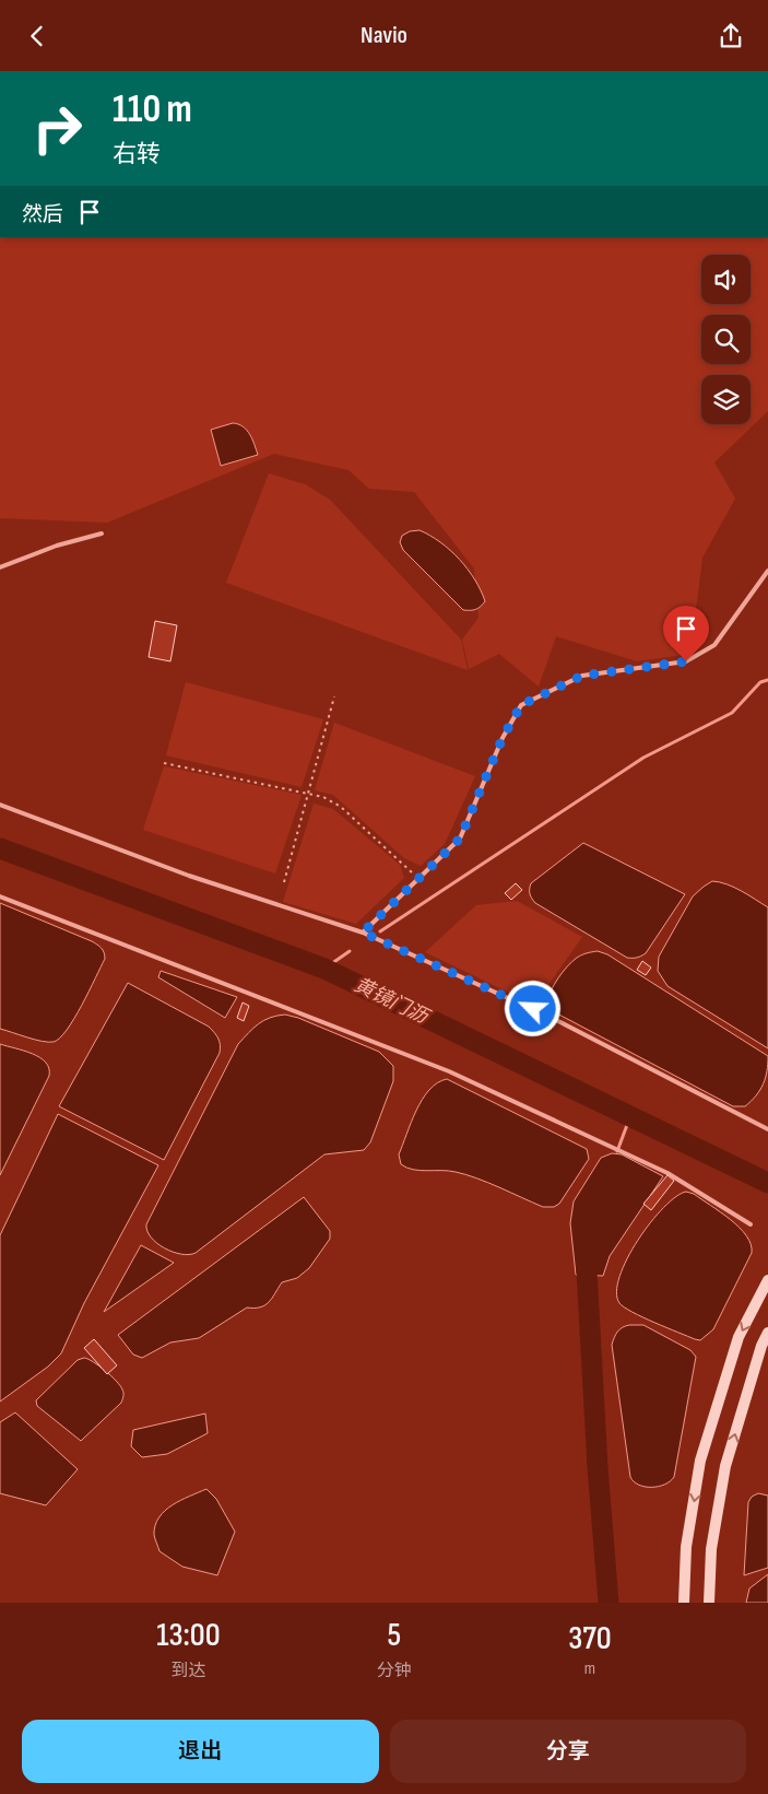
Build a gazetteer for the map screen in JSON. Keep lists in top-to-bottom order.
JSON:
{
  "water": ["黄镜门沥"],
  "page": {
    "header": "Navio",
    "turn": ["110 m", "右转"],
    "then": "然后",
    "eta": [
      "13:00",
      "到达",
      "5",
      "分钟",
      "370",
      "m"
    ],
    "buttons": ["退出", "分享"]
  }
}
